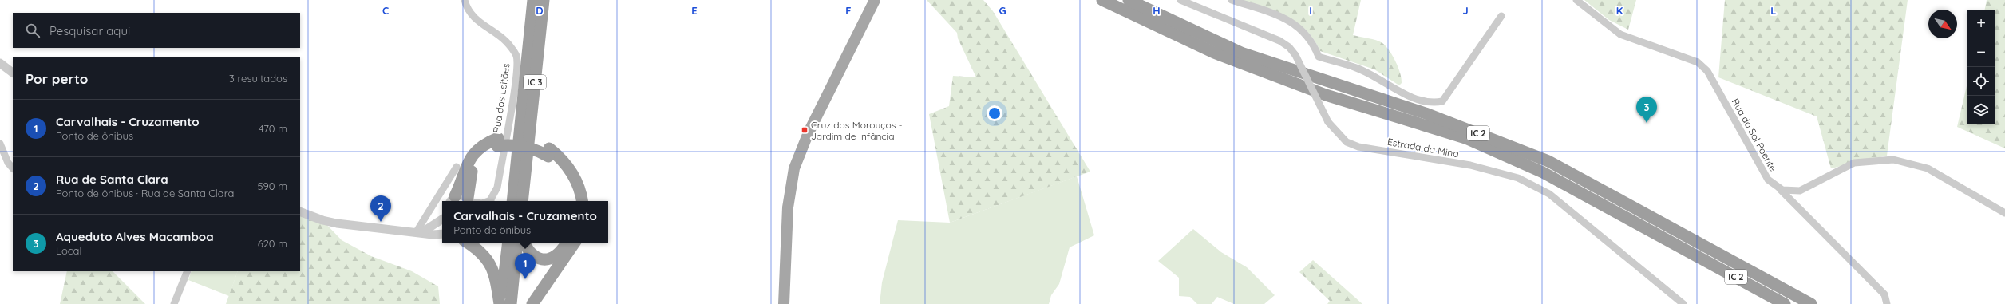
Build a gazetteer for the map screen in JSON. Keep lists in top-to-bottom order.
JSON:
{
  "streets": {
    "highway": ["IC 3", "IC 2"],
    "street": ["Rua dos Leitões", "Rua do Sol Poente", "Estrada da Mina"]
  },
  "places": {
    "transit": ["Cruz dos Morouços - Jardim de Infância"]
  },
  "north": "bottom right",
  "page": {
    "map_buttons": ["+", "−"],
    "search": "Pesquisar aqui",
    "heading": ["Por perto", "3 resultados"],
    "pins": ["3", "2", "1"],
    "list": [
      {
        "mark": "1",
        "name": "Carvalhais - Cruzamento",
        "note": "Ponto de ônibus",
        "value": "470 m"
      },
      {
        "mark": "2",
        "name": "Rua de Santa Clara",
        "note": "Ponto de ônibus · Rua de Santa Clara",
        "value": "590 m"
      },
      {
        "mark": "3",
        "name": "Aqueduto Alves Macamboa",
        "note": "Local",
        "value": "620 m"
      }
    ],
    "popup": ["Carvalhais - Cruzamento", "Ponto de ônibus"]
  },
  "grid": {
    "columns": [
      "C",
      "D",
      "E",
      "F",
      "G",
      "H",
      "I",
      "J",
      "K",
      "L"
    ]
  }
}
